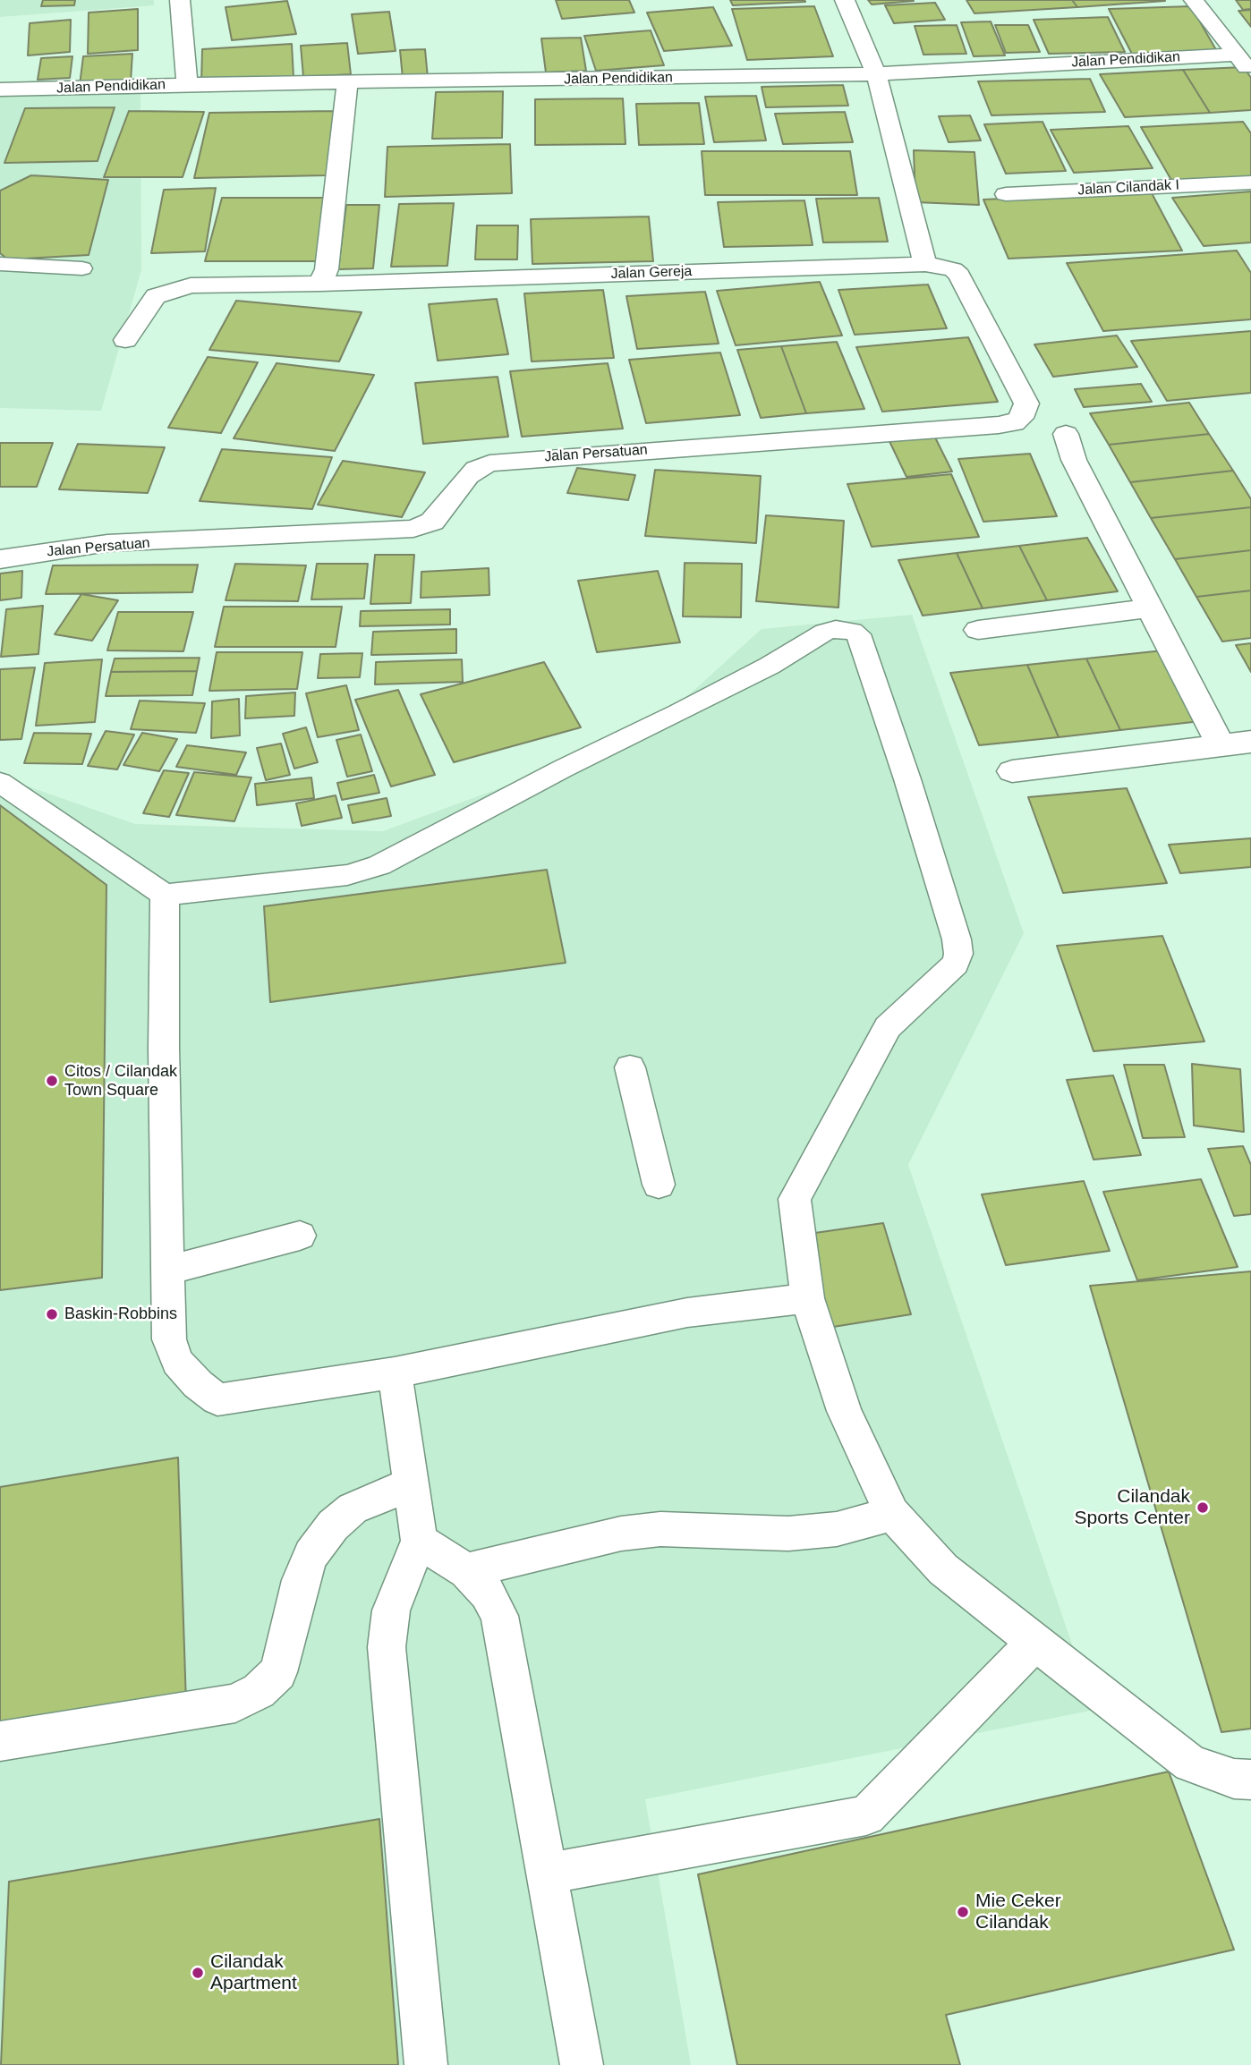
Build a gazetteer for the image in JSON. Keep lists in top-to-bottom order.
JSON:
{
  "streets": {
    "street": [
      "Jalan Pendidikan",
      "Jalan Cilandak I",
      "Jalan Gereja",
      "Jalan Persatuan"
    ]
  },
  "crossings": [
    ["Jalan Gereja", "Jalan Persatuan"]
  ],
  "places": [
    "Citos / Cilandak Town Square",
    "Baskin-Robbins",
    "Cilandak Sports Center",
    "Mie Ceker Cilandak",
    "Cilandak Apartment"
  ]
}
